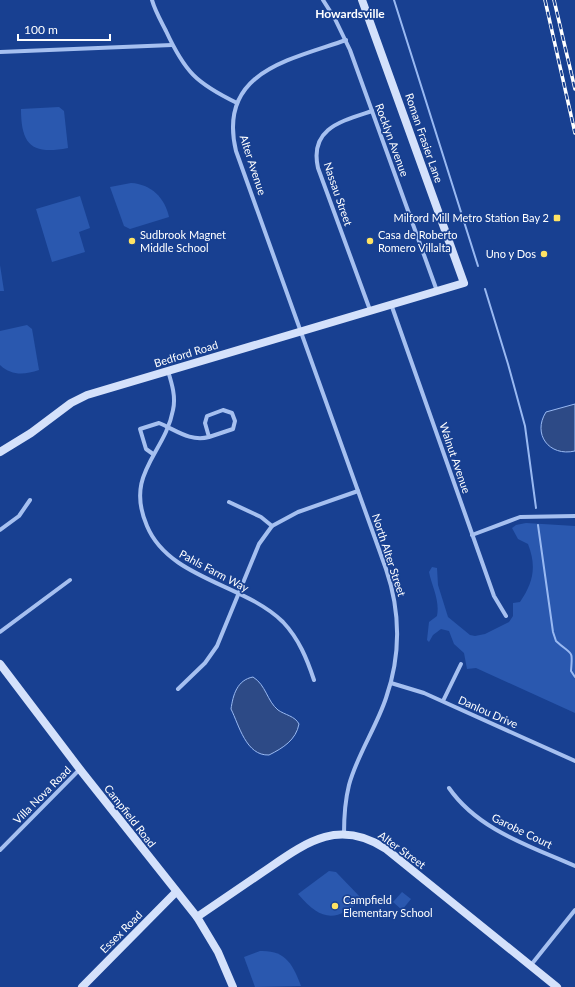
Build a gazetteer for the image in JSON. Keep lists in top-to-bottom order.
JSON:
{
  "streets": {
    "street": [
      "Roman Frasier Lane",
      "Rocklyn Avenue",
      "Alter Avenue",
      "Nassau Street",
      "Bedford Road",
      "Walnut Avenue",
      "North Alter Street",
      "Pahls Farm Way",
      "Danlou Drive",
      "Villa Nova Road",
      "Campfield Road",
      "Garobe Court",
      "Alter Street",
      "Essex Road"
    ]
  },
  "crossings": [
    ["Roman Frasier Lane", "Bedford Road"],
    ["Rocklyn Avenue", "Alter Avenue"],
    ["Rocklyn Avenue", "Nassau Street"],
    ["Rocklyn Avenue", "Bedford Road"],
    ["Alter Avenue", "Bedford Road"],
    ["Alter Avenue", "North Alter Street"],
    ["Nassau Street", "Bedford Road"],
    ["Bedford Road", "Walnut Avenue"],
    ["Bedford Road", "North Alter Street"],
    ["Bedford Road", "Pahls Farm Way"],
    ["North Alter Street", "Danlou Drive"],
    ["North Alter Street", "Alter Street"],
    ["Villa Nova Road", "Campfield Road"],
    ["Campfield Road", "Alter Street"],
    ["Campfield Road", "Essex Road"]
  ],
  "districts": ["Howardsville"],
  "places": {
    "transit": ["Milford Mill Metro Station Bay 2"],
    "other": [
      "Sudbrook Magnet Middle School",
      "Casa de Roberto Romero Villalta",
      "Uno y Dos",
      "Campfield Elementary School"
    ]
  },
  "scale_bar": "100 m"
}
